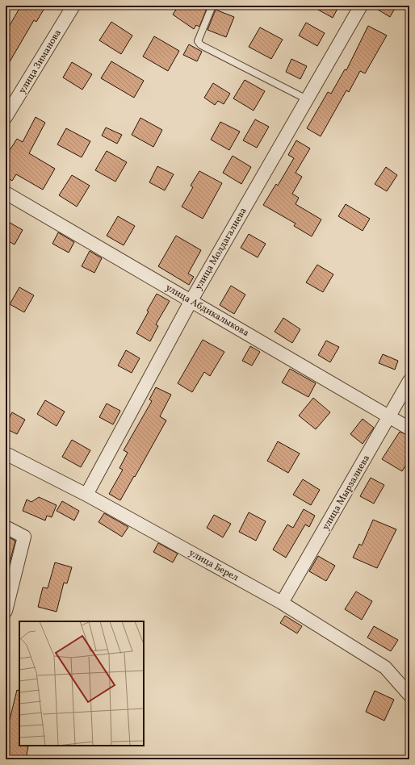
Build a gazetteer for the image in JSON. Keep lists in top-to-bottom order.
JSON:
{
  "streets": {
    "street": [
      "улица Зиманова",
      "улица Молдагалиева",
      "улица Абдикалыкова",
      "улица Мырзалиева",
      "улица Берел"
    ]
  },
  "crossings": [
    ["улица Молдагалиева", "улица Абдикалыкова"],
    ["улица Молдагалиева", "улица Берел"],
    ["улица Абдикалыкова", "улица Мырзалиева"],
    ["улица Мырзалиева", "улица Берел"]
  ]
}
